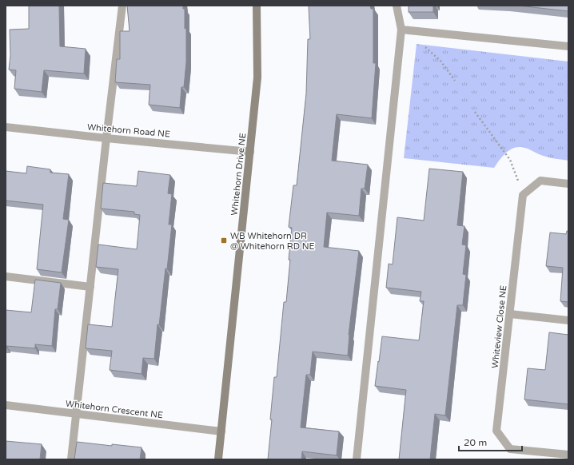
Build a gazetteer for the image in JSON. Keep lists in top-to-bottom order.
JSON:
{
  "streets": {
    "street": [
      "Whitehorn Road NE",
      "Whitehorn Drive NE",
      "Whiteview Close NE",
      "Whitehorn Crescent NE"
    ]
  },
  "crossings": [
    ["Whitehorn Road NE", "Whitehorn Drive NE"],
    ["Whitehorn Drive NE", "Whitehorn Crescent NE"]
  ],
  "places": {
    "transit": ["WB Whitehorn DR @ Whitehorn RD NE"]
  },
  "scale_bar": "20 m"
}
